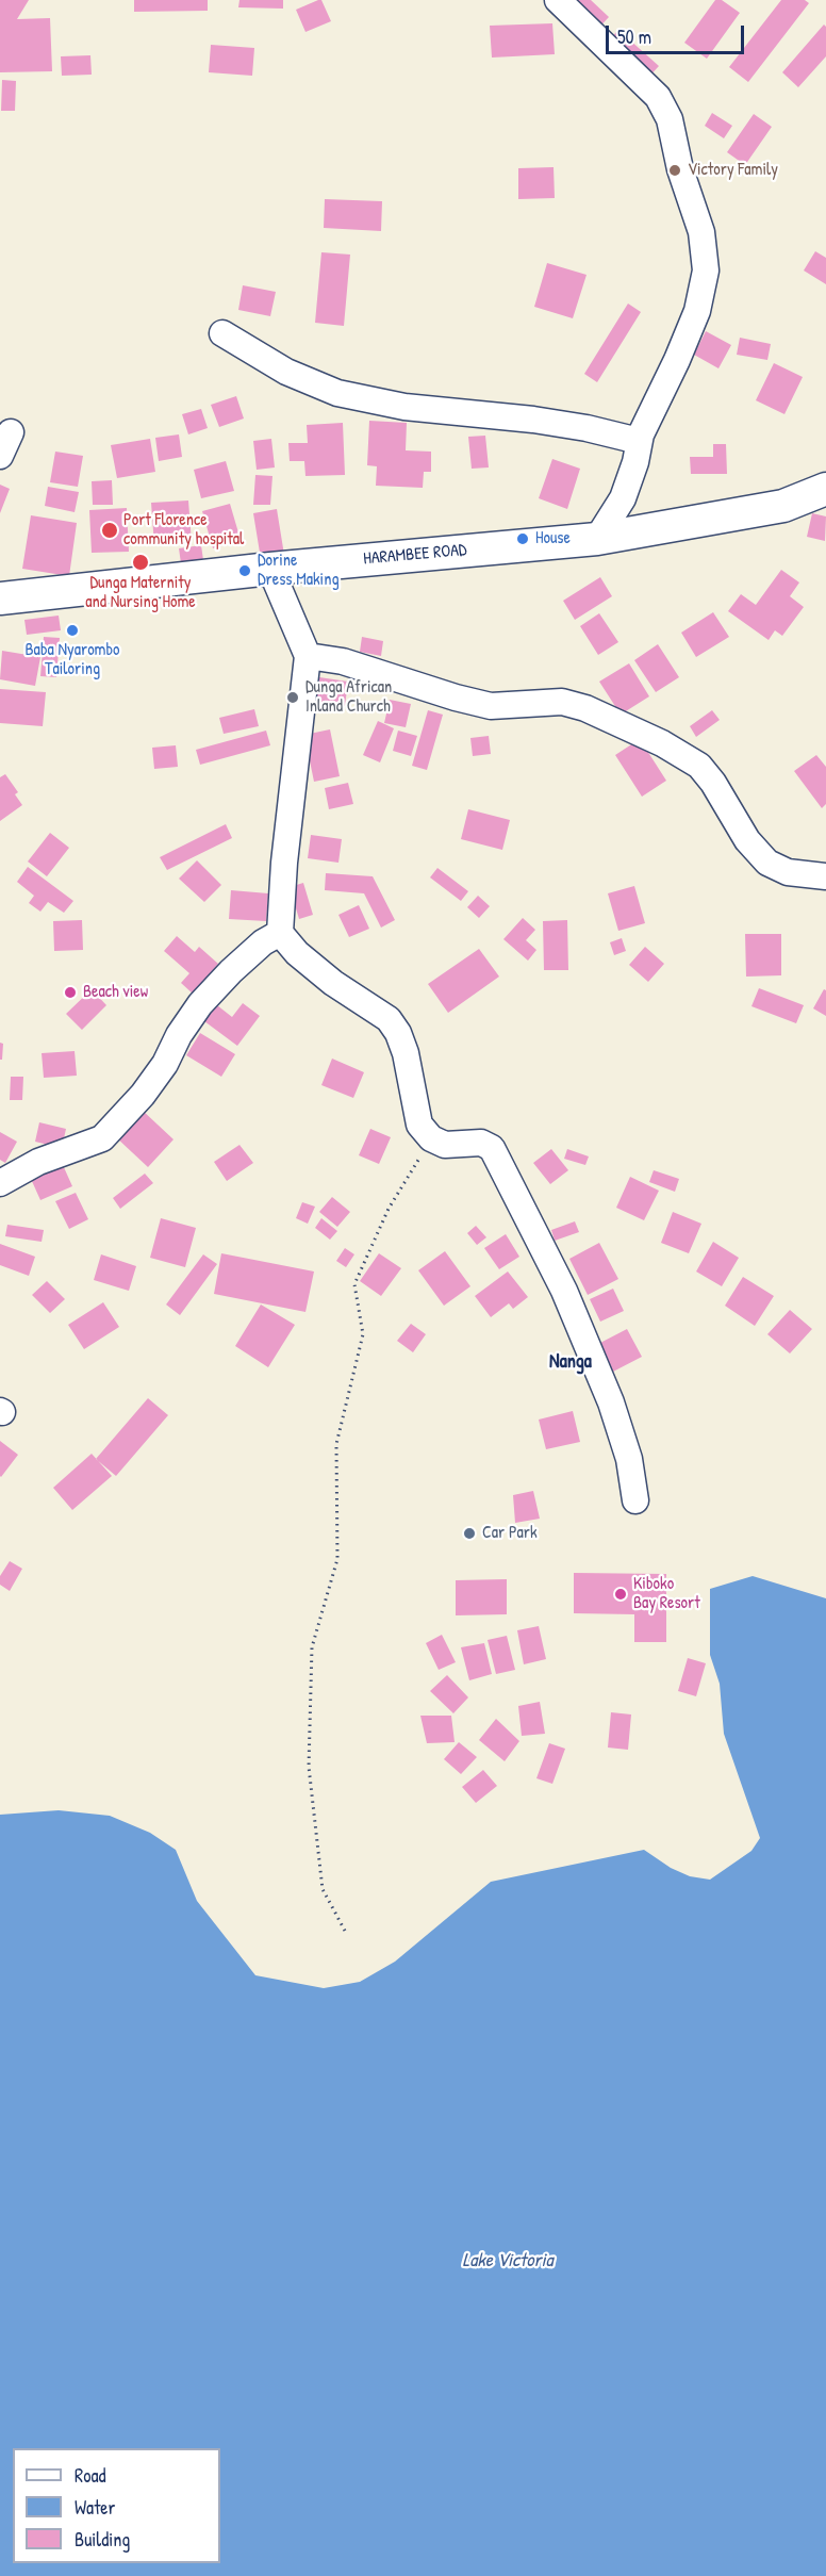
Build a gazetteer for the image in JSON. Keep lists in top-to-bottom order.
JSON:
{
  "streets": {
    "main road": ["HARAMBEE ROAD"]
  },
  "districts": ["Nanga"],
  "water": ["Lake Victoria"],
  "places": [
    "Victory Family",
    "Port Florence community hospital",
    "House",
    "Dunga Maternity and Nursing Home",
    "Dorine Dress Making",
    "Baba Nyarombo Tailoring",
    "Dunga African Inland Church",
    "Beach view",
    "Car Park",
    "Kiboko Bay Resort"
  ],
  "legend": ["Road", "Water", "Building"],
  "scale_bar": "50 m"
}
